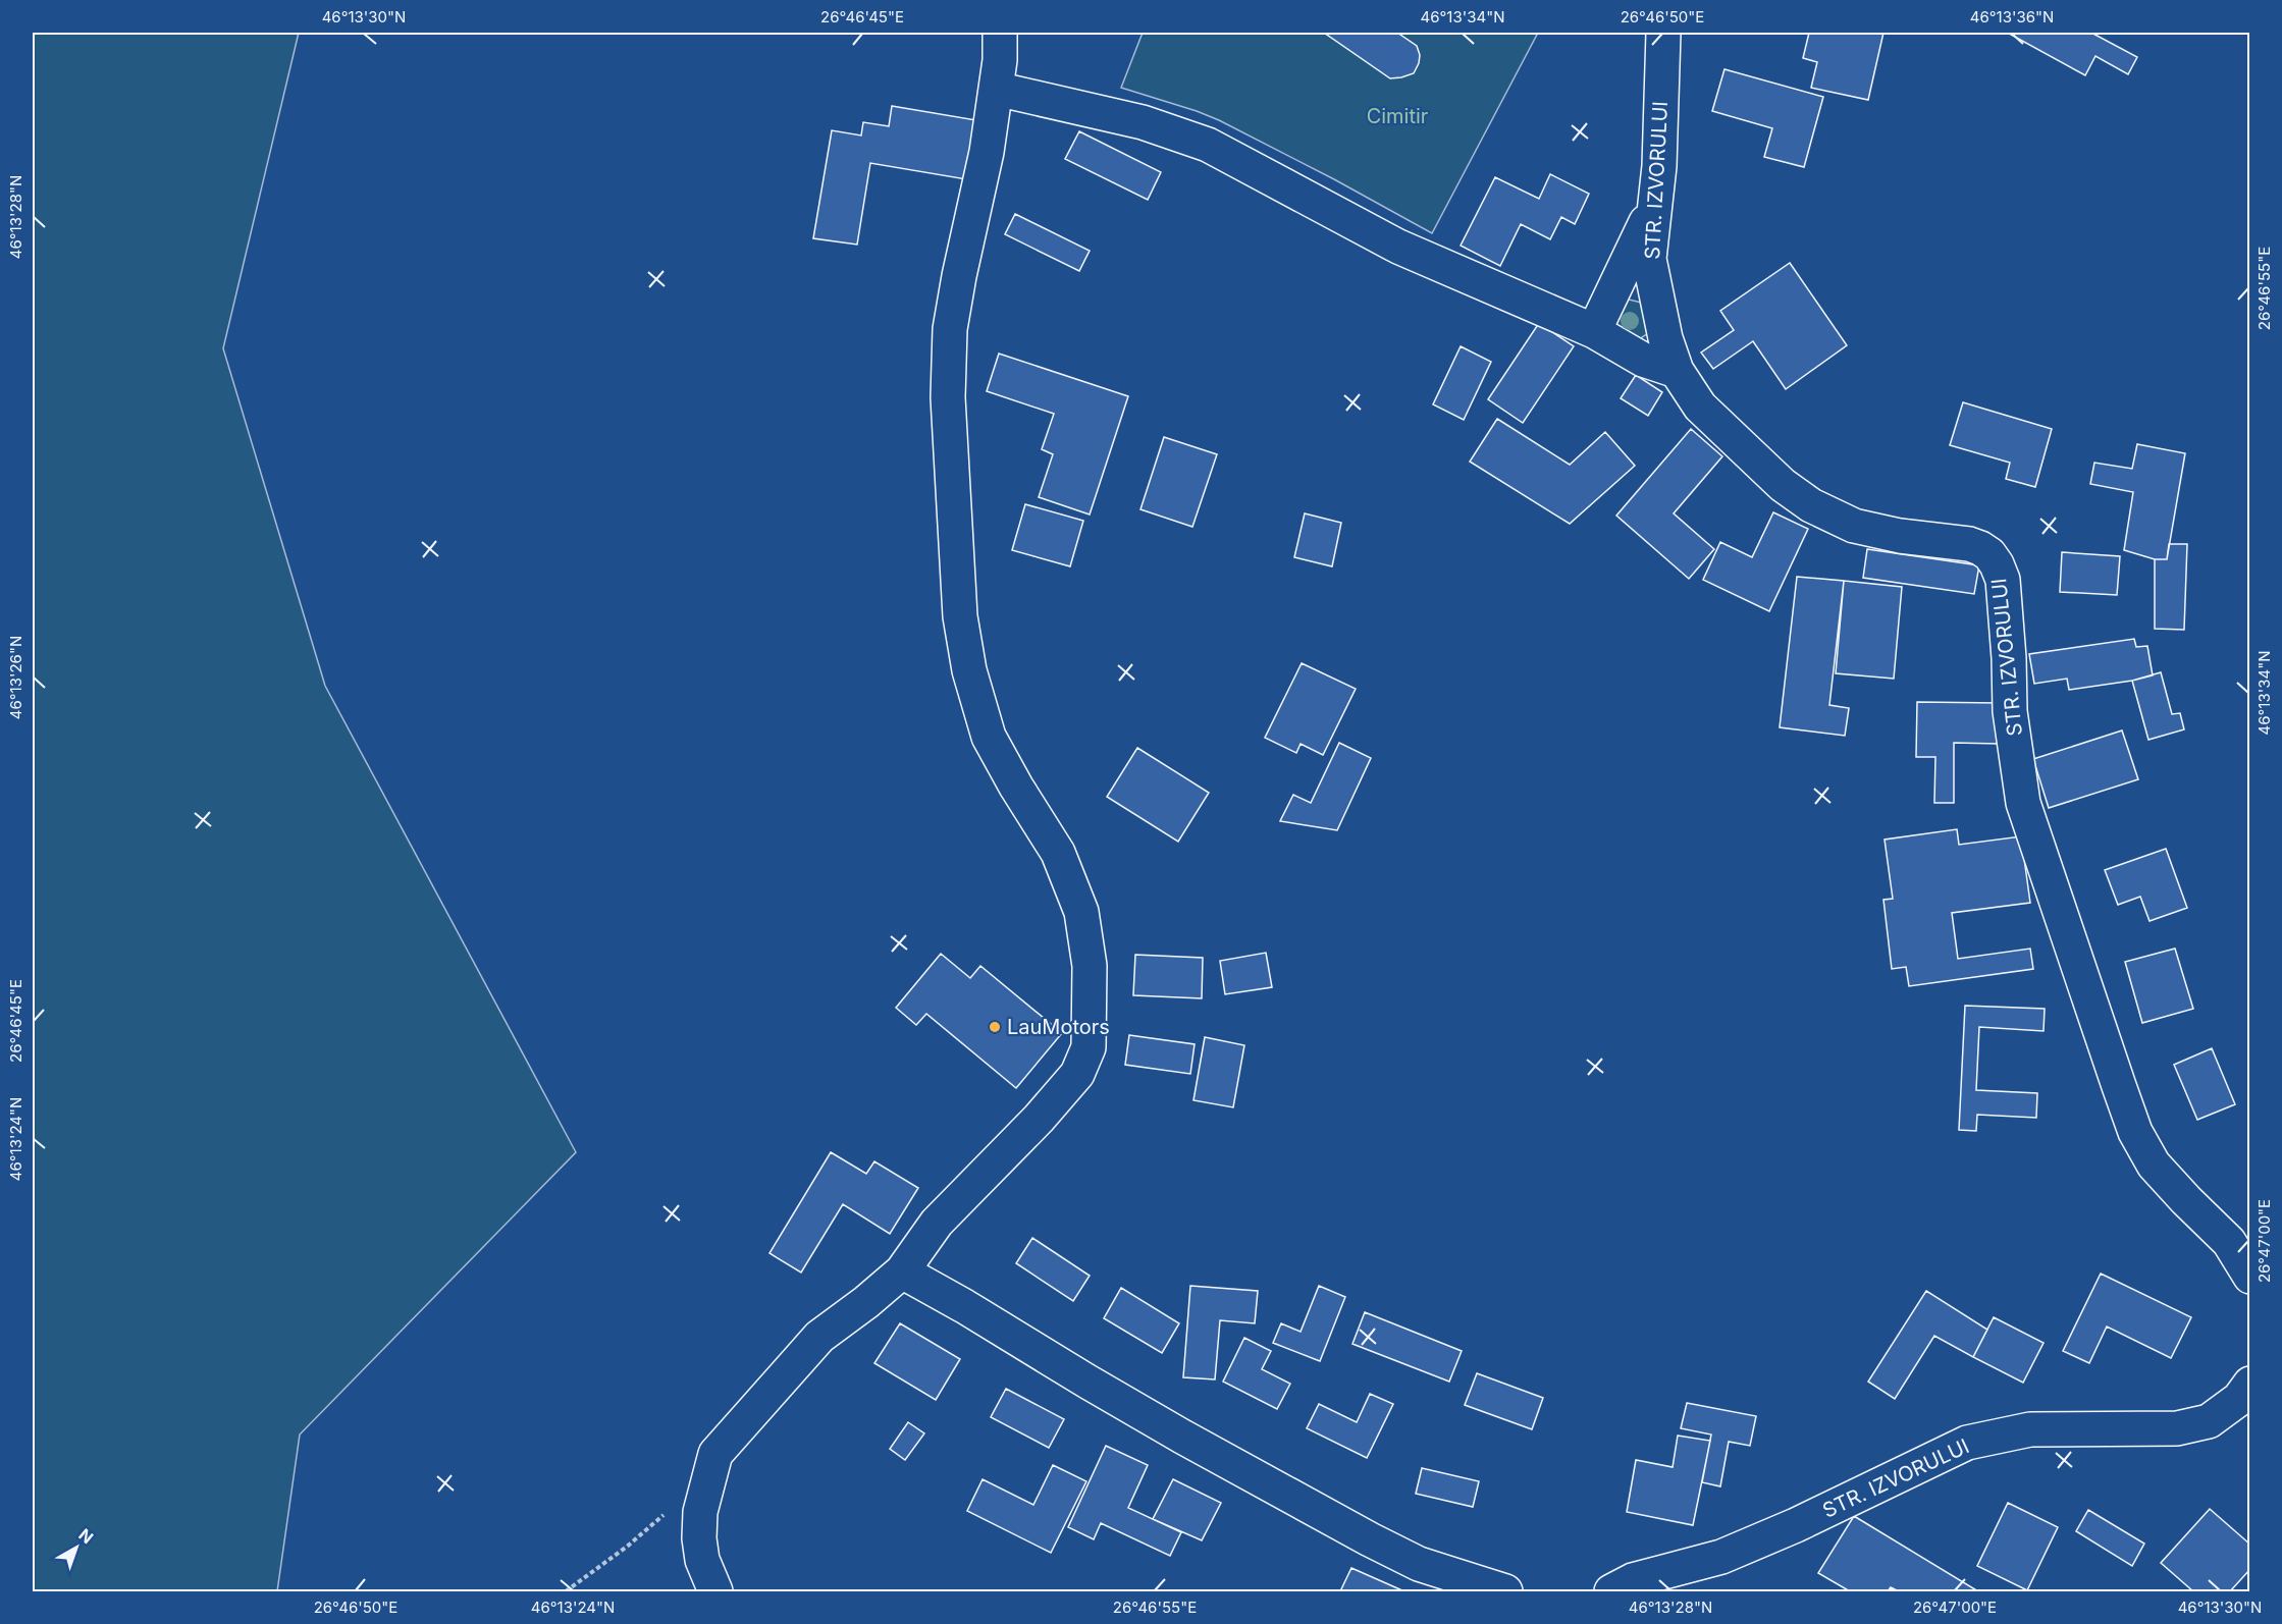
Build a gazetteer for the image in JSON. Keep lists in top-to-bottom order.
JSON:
{
  "streets": {
    "street": ["STR. IZVORULUI"]
  },
  "parks": ["Cimitir"],
  "places": ["LauMotors"],
  "north": "top right",
  "coordinates": [
    "46°13'30\"N",
    "26°46'45\"E",
    "46°13'34\"N",
    "26°46'50\"E",
    "46°13'36\"N",
    "46°13'28\"N",
    "26°46'55\"E",
    "46°13'26\"N",
    "46°13'24\"N",
    "26°47'00\"E"
  ]
}
